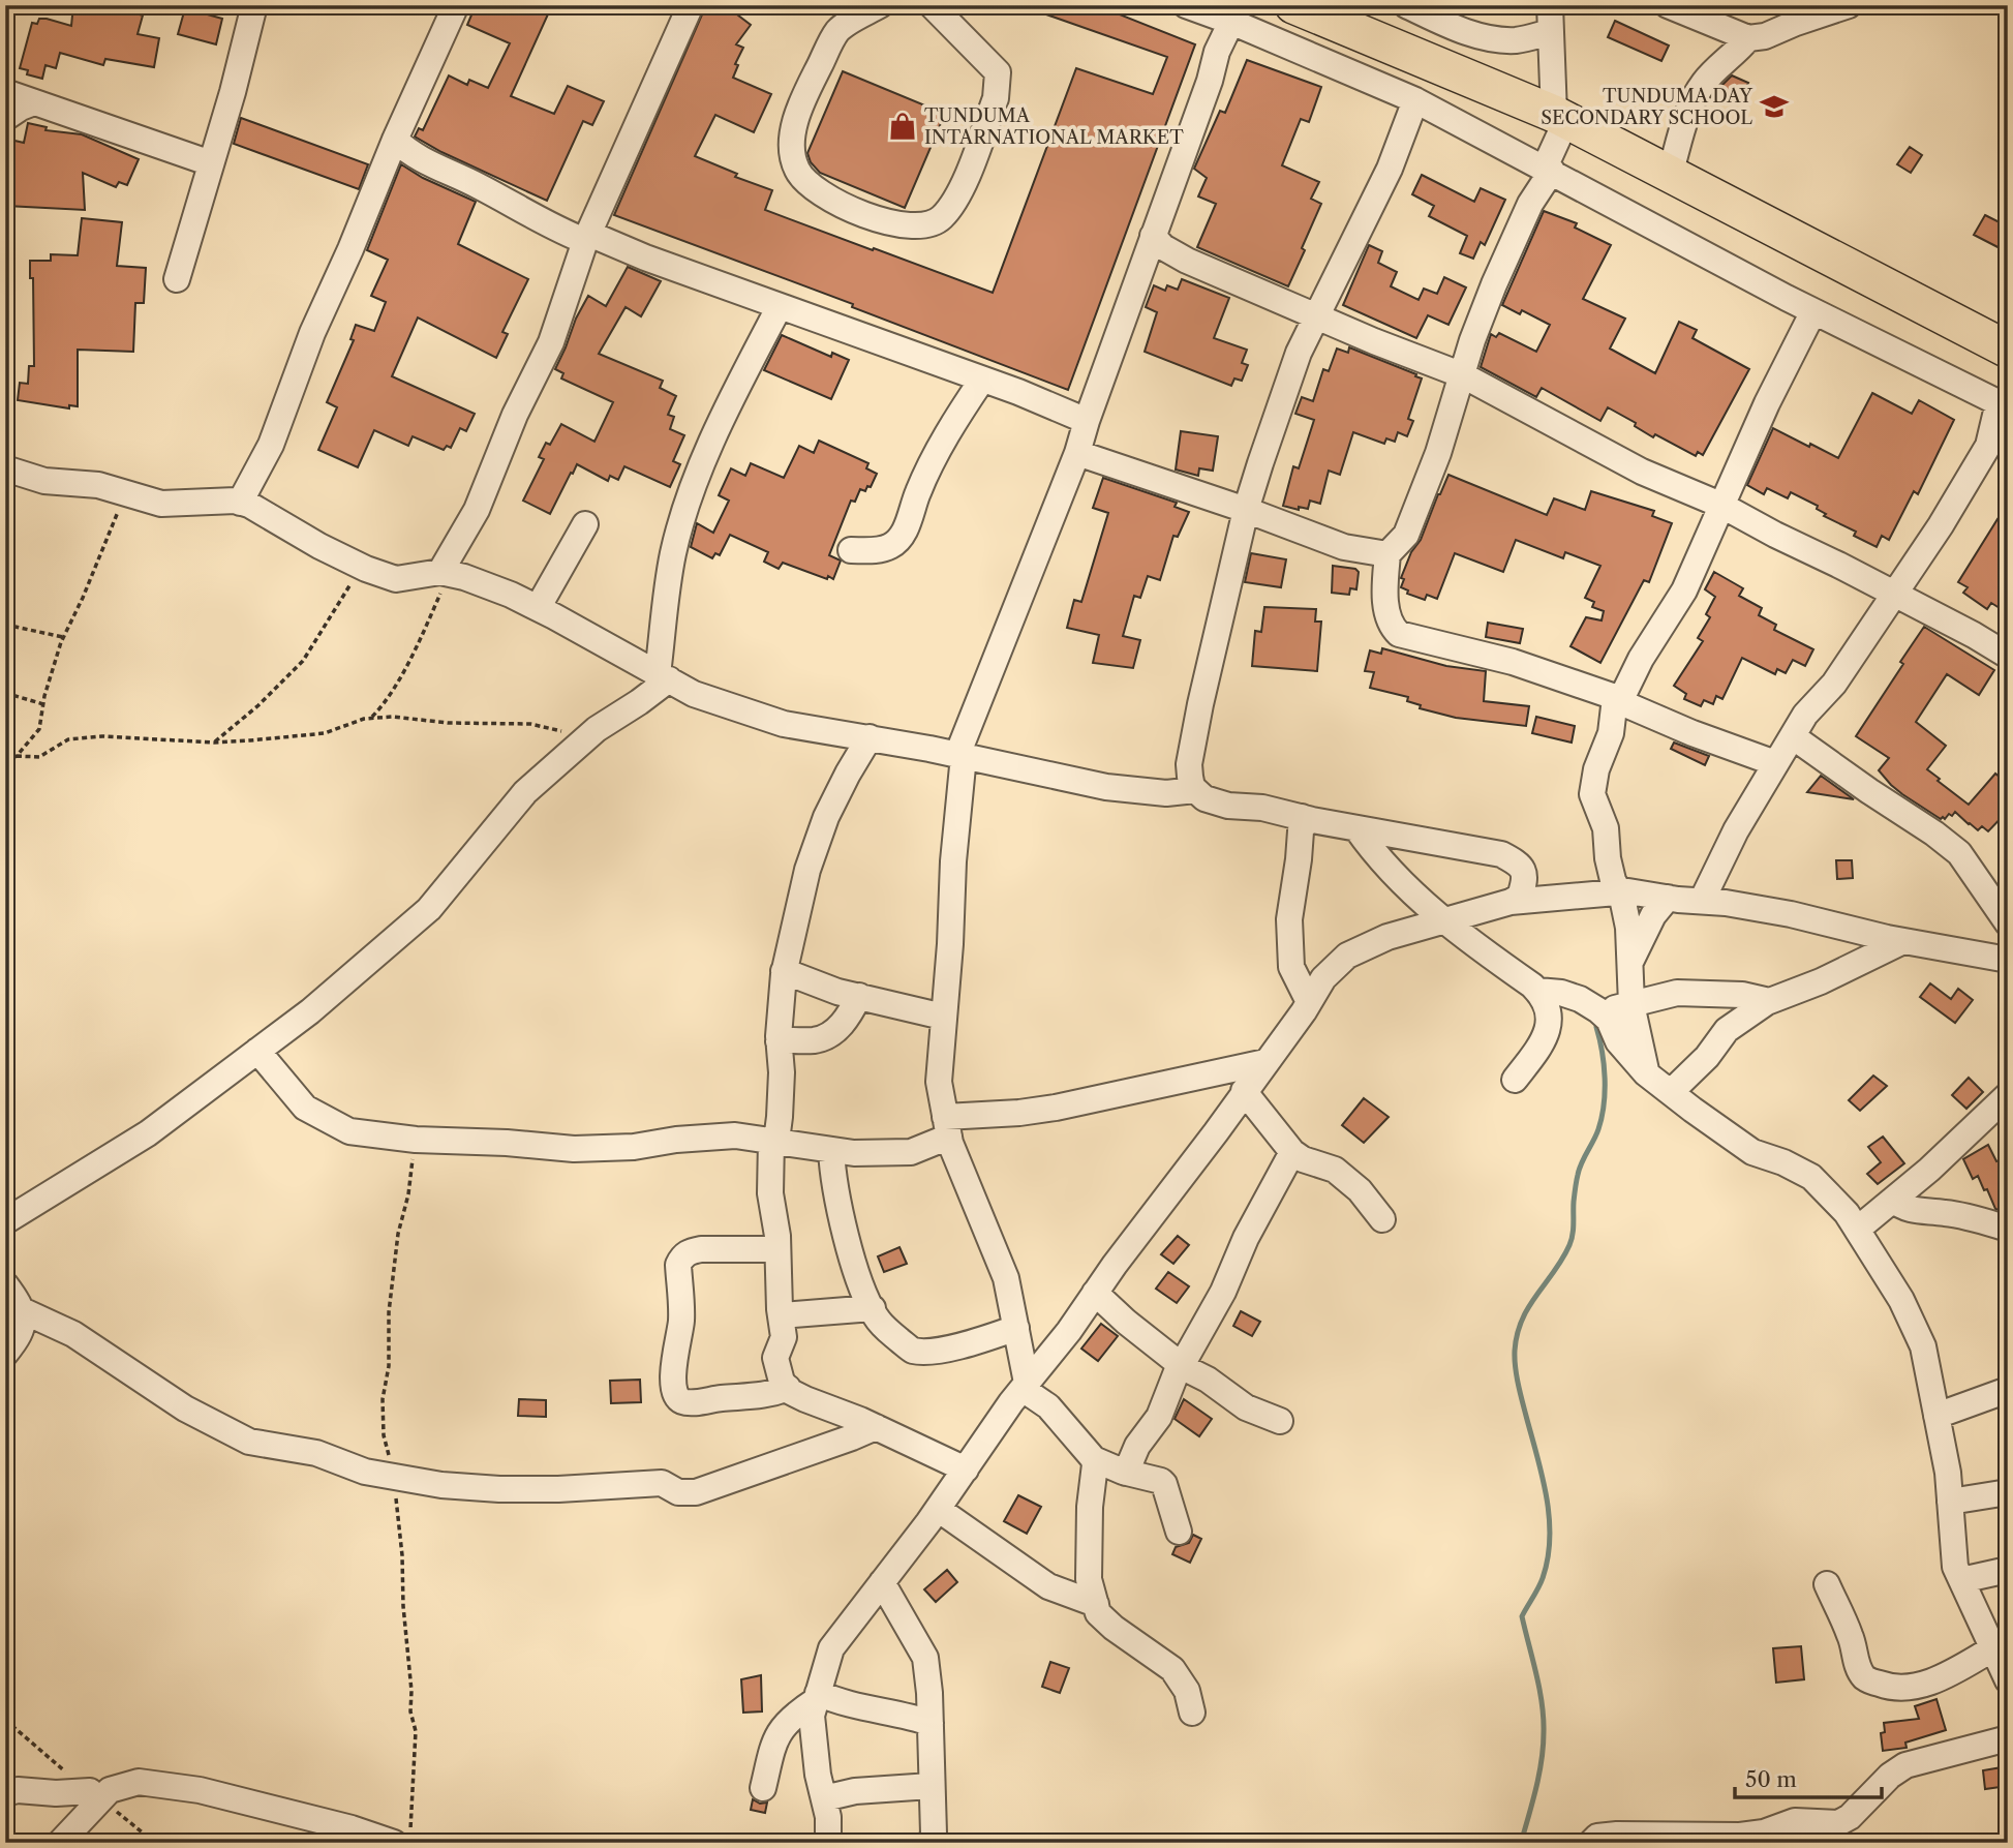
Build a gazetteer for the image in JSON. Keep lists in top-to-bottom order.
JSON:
{
  "places": {
    "school or university": ["TUNDUMA DAY SECONDARY SCHOOL"],
    "shop": ["TUNDUMA INTARNATIONAL MARKET"]
  },
  "scale_bar": "50 m"
}
